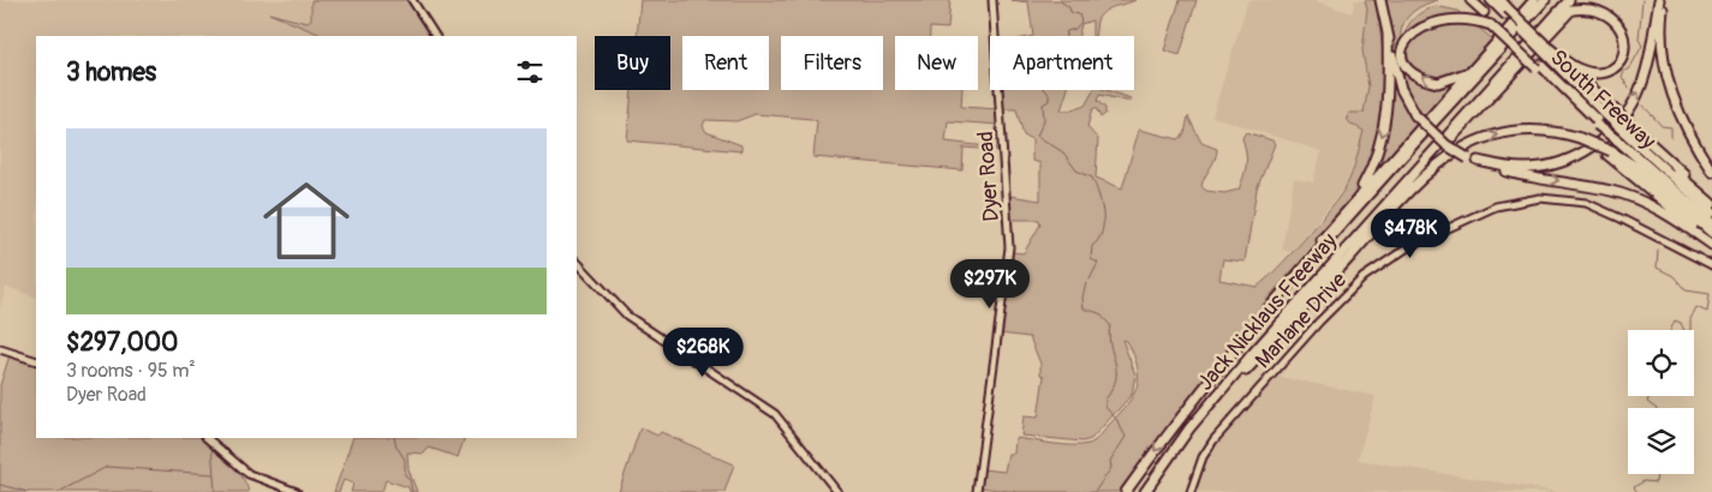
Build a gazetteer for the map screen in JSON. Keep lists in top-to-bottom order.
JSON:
{
  "streets": {
    "highway": ["South Freeway", "Jack Nicklaus Freeway"],
    "street": ["Dyer Road", "Marlane Drive"]
  },
  "page": {
    "chip": [
      "Buy",
      "Rent",
      "Filters",
      "New",
      "Apartment"
    ],
    "heading": "3 homes",
    "list": [
      {
        "name": "$297,000",
        "note": "3 rooms · 95 m² · Dyer Road"
      }
    ],
    "price": ["$478K", "$297K", "$268K"]
  }
}
